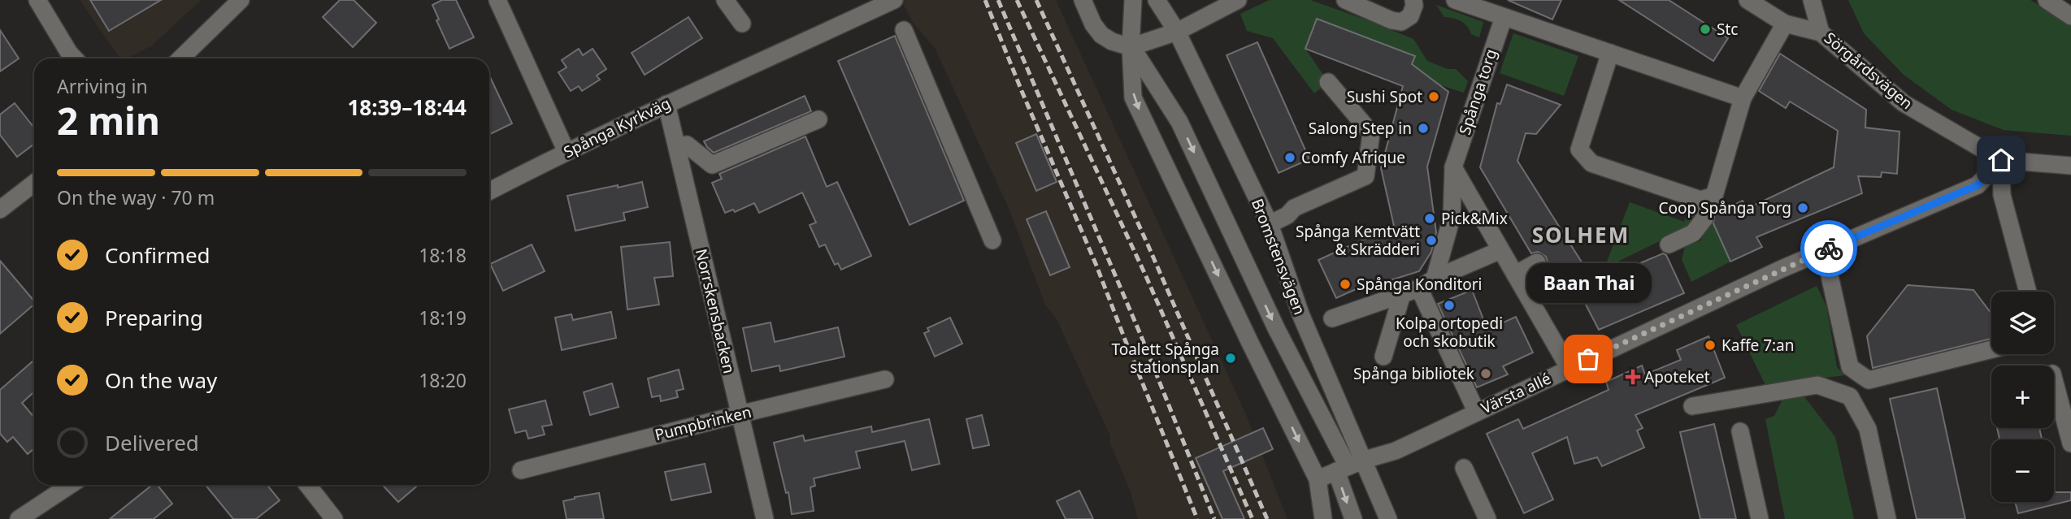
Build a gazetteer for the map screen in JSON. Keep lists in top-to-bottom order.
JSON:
{
  "streets": {
    "street": [
      "Sörgårdsvägen",
      "Spånga torg",
      "Spånga Kyrkväg",
      "Bromstensvägen",
      "Norrskensbacken",
      "Värsta allé",
      "Pumpbrinken"
    ]
  },
  "crossings": [
    ["Sörgårdsvägen", "Värsta allé"],
    ["Spånga Kyrkväg", "Norrskensbacken"],
    ["Bromstensvägen", "Värsta allé"],
    ["Norrskensbacken", "Pumpbrinken"]
  ],
  "districts": ["SOLHEM"],
  "places": {
    "other": [
      "Stc",
      "Sushi Spot",
      "Salong Step in",
      "Comfy Afrique",
      "Coop Spånga Torg",
      "Pick&Mix",
      "Spånga Kemtvätt & Skrädderi",
      "Spånga Konditori",
      "Kolpa ortopedi och skobutik",
      "Kaffe 7:an",
      "Toalett Spånga stationsplan",
      "Baan Thai",
      "Spånga bibliotek"
    ],
    "health": ["Apoteket"]
  },
  "page": {
    "heading": ["2 min", "Arriving in", "18:39–18:44"],
    "bar": "On the way · 70 m",
    "list": [
      ["Confirmed", "18:18"],
      ["Preparing", "18:19"],
      ["On the way", "18:20"],
      "Delivered"
    ],
    "bubble": "Baan Thai",
    "map_buttons": ["+", "−"]
  }
}
